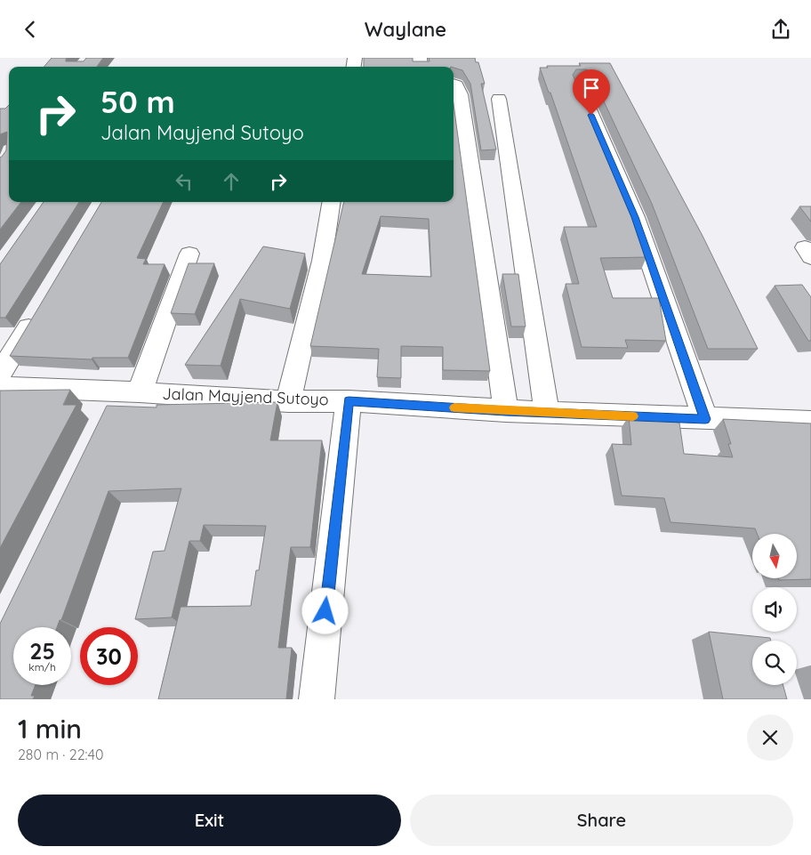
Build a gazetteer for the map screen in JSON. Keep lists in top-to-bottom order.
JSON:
{
  "streets": {
    "street": ["Jalan Mayjend Sutoyo"]
  },
  "north": "bottom",
  "page": {
    "header": "Waylane",
    "turn": ["50 m", "Jalan Mayjend Sutoyo"],
    "speed": "25 km/h",
    "limit": "30",
    "heading": ["1 min", "280 m · 22:40"],
    "buttons": ["Exit", "Share"]
  }
}
